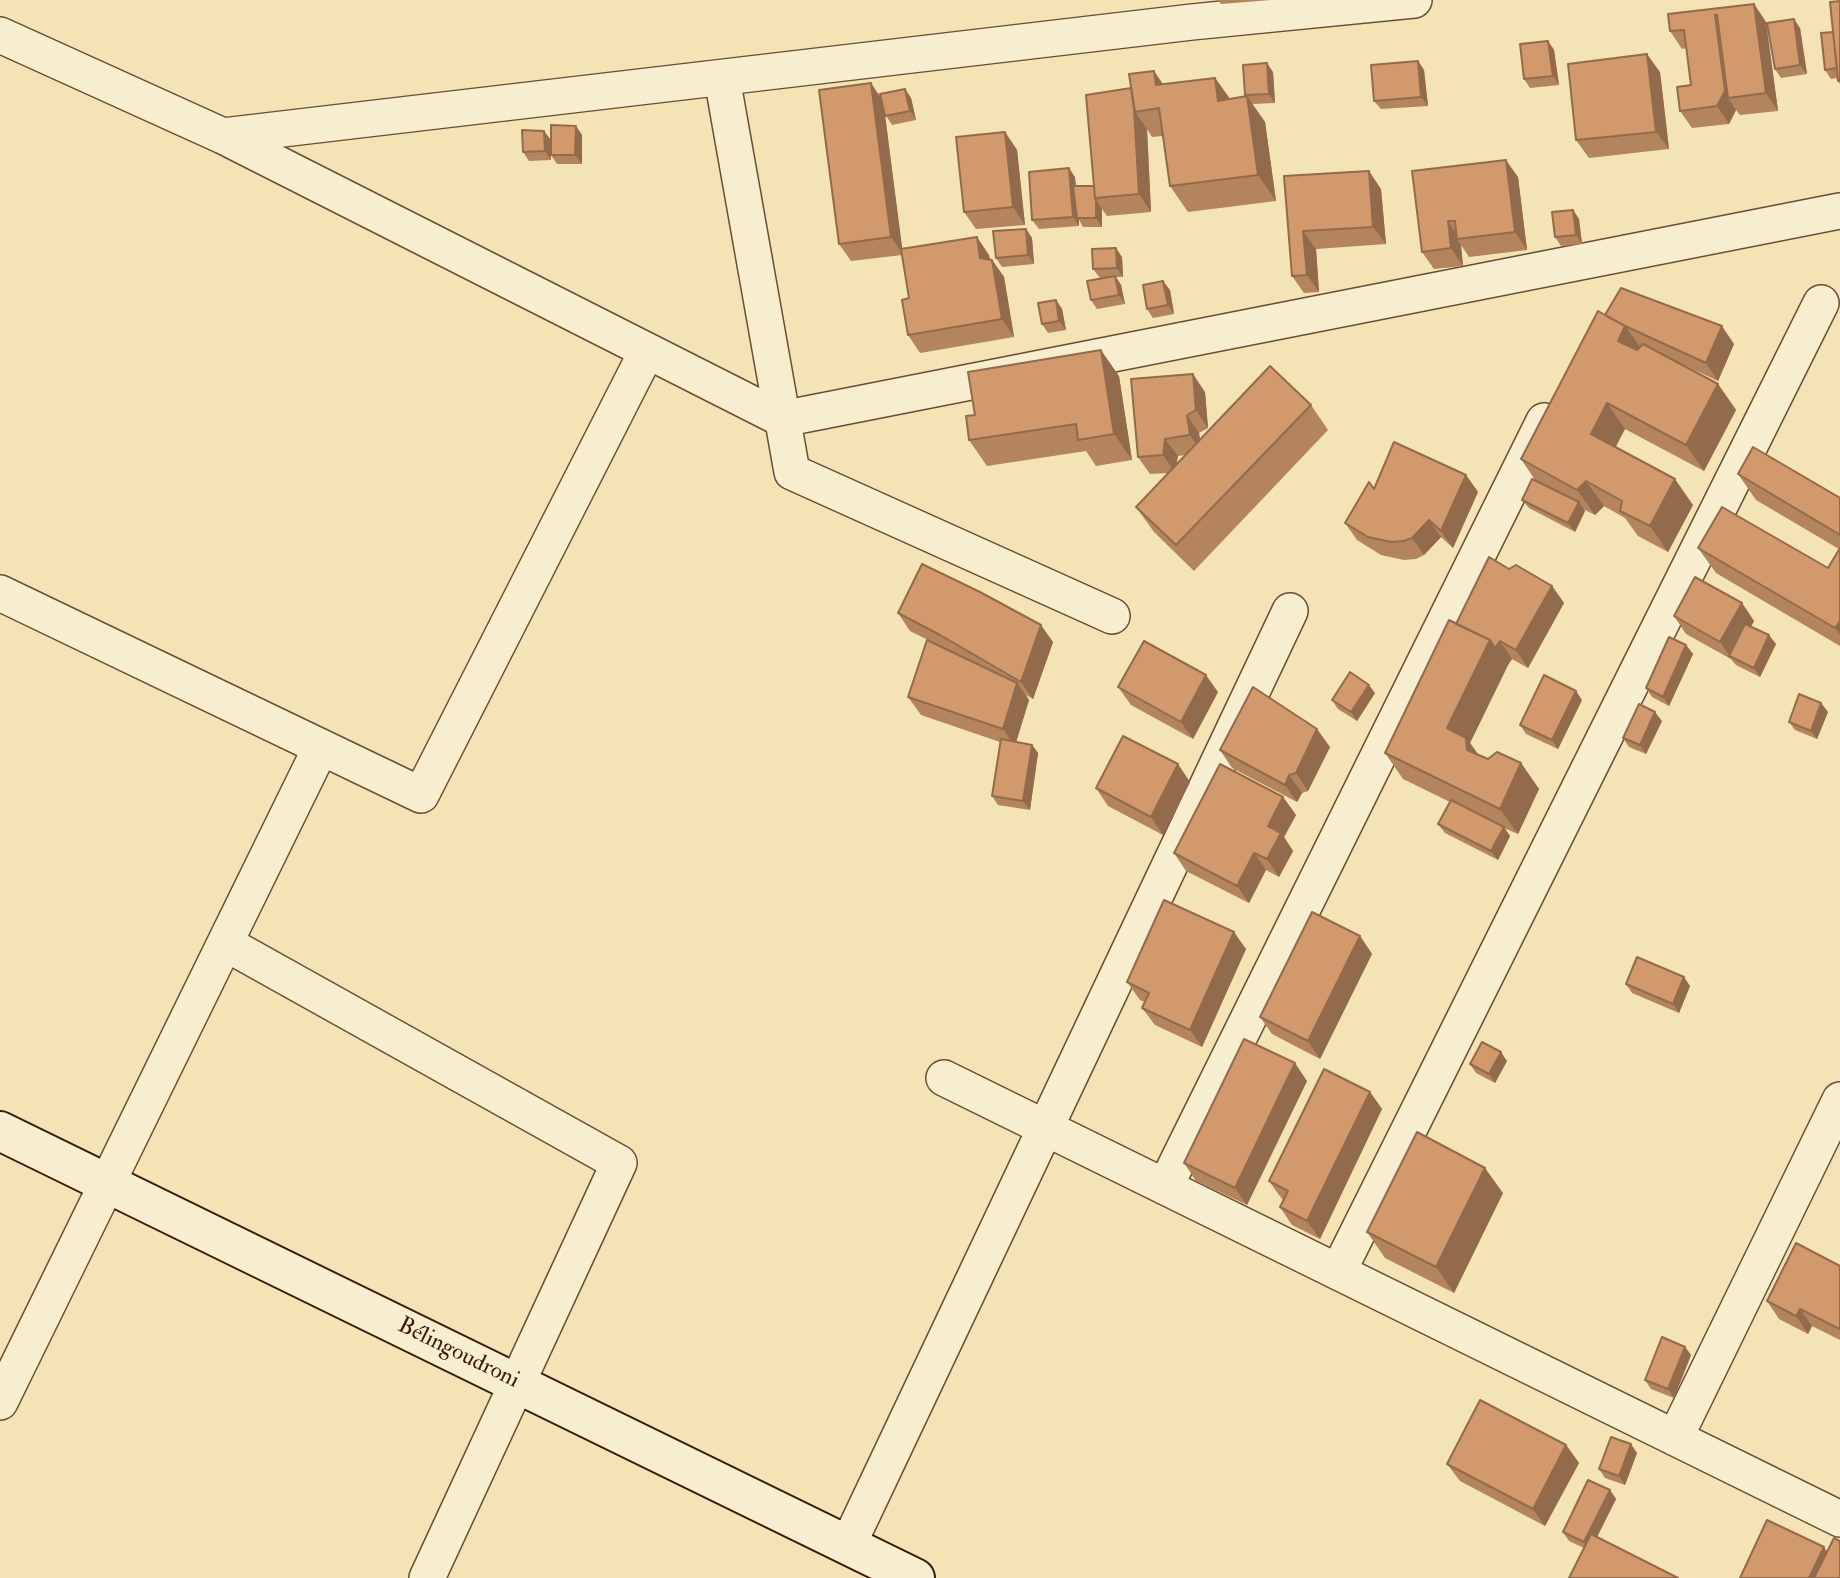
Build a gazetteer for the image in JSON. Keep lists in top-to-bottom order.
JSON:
{
  "streets": {
    "street": ["Bélingoudroni"]
  }
}
